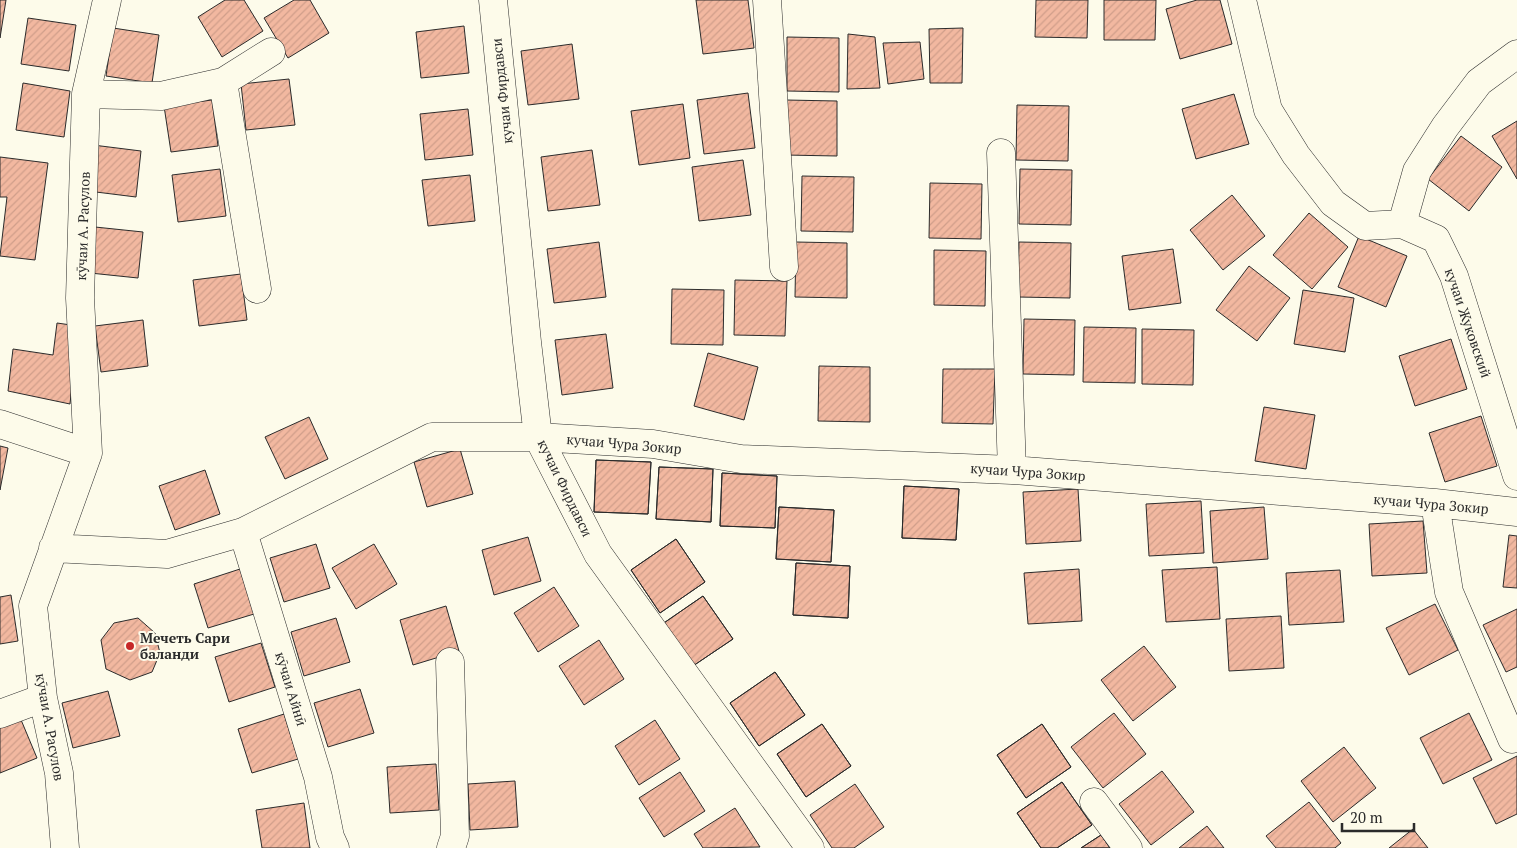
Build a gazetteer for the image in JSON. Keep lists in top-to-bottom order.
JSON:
{
  "streets": {
    "street": [
      "кучаи Фирдавси",
      "кӯчаи А. Расулов",
      "кучаи Жуковский",
      "кучаи Чура Зокир",
      "кӯчаи Айнӣ"
    ]
  },
  "crossings": [
    ["кучаи Фирдавси", "кучаи Чура Зокир"],
    ["кӯчаи А. Расулов", "кучаи Чура Зокир"],
    ["кучаи Чура Зокир", "кӯчаи Айнӣ"]
  ],
  "places": ["Мечеть Сари баланди"],
  "scale_bar": "20 m"
}
